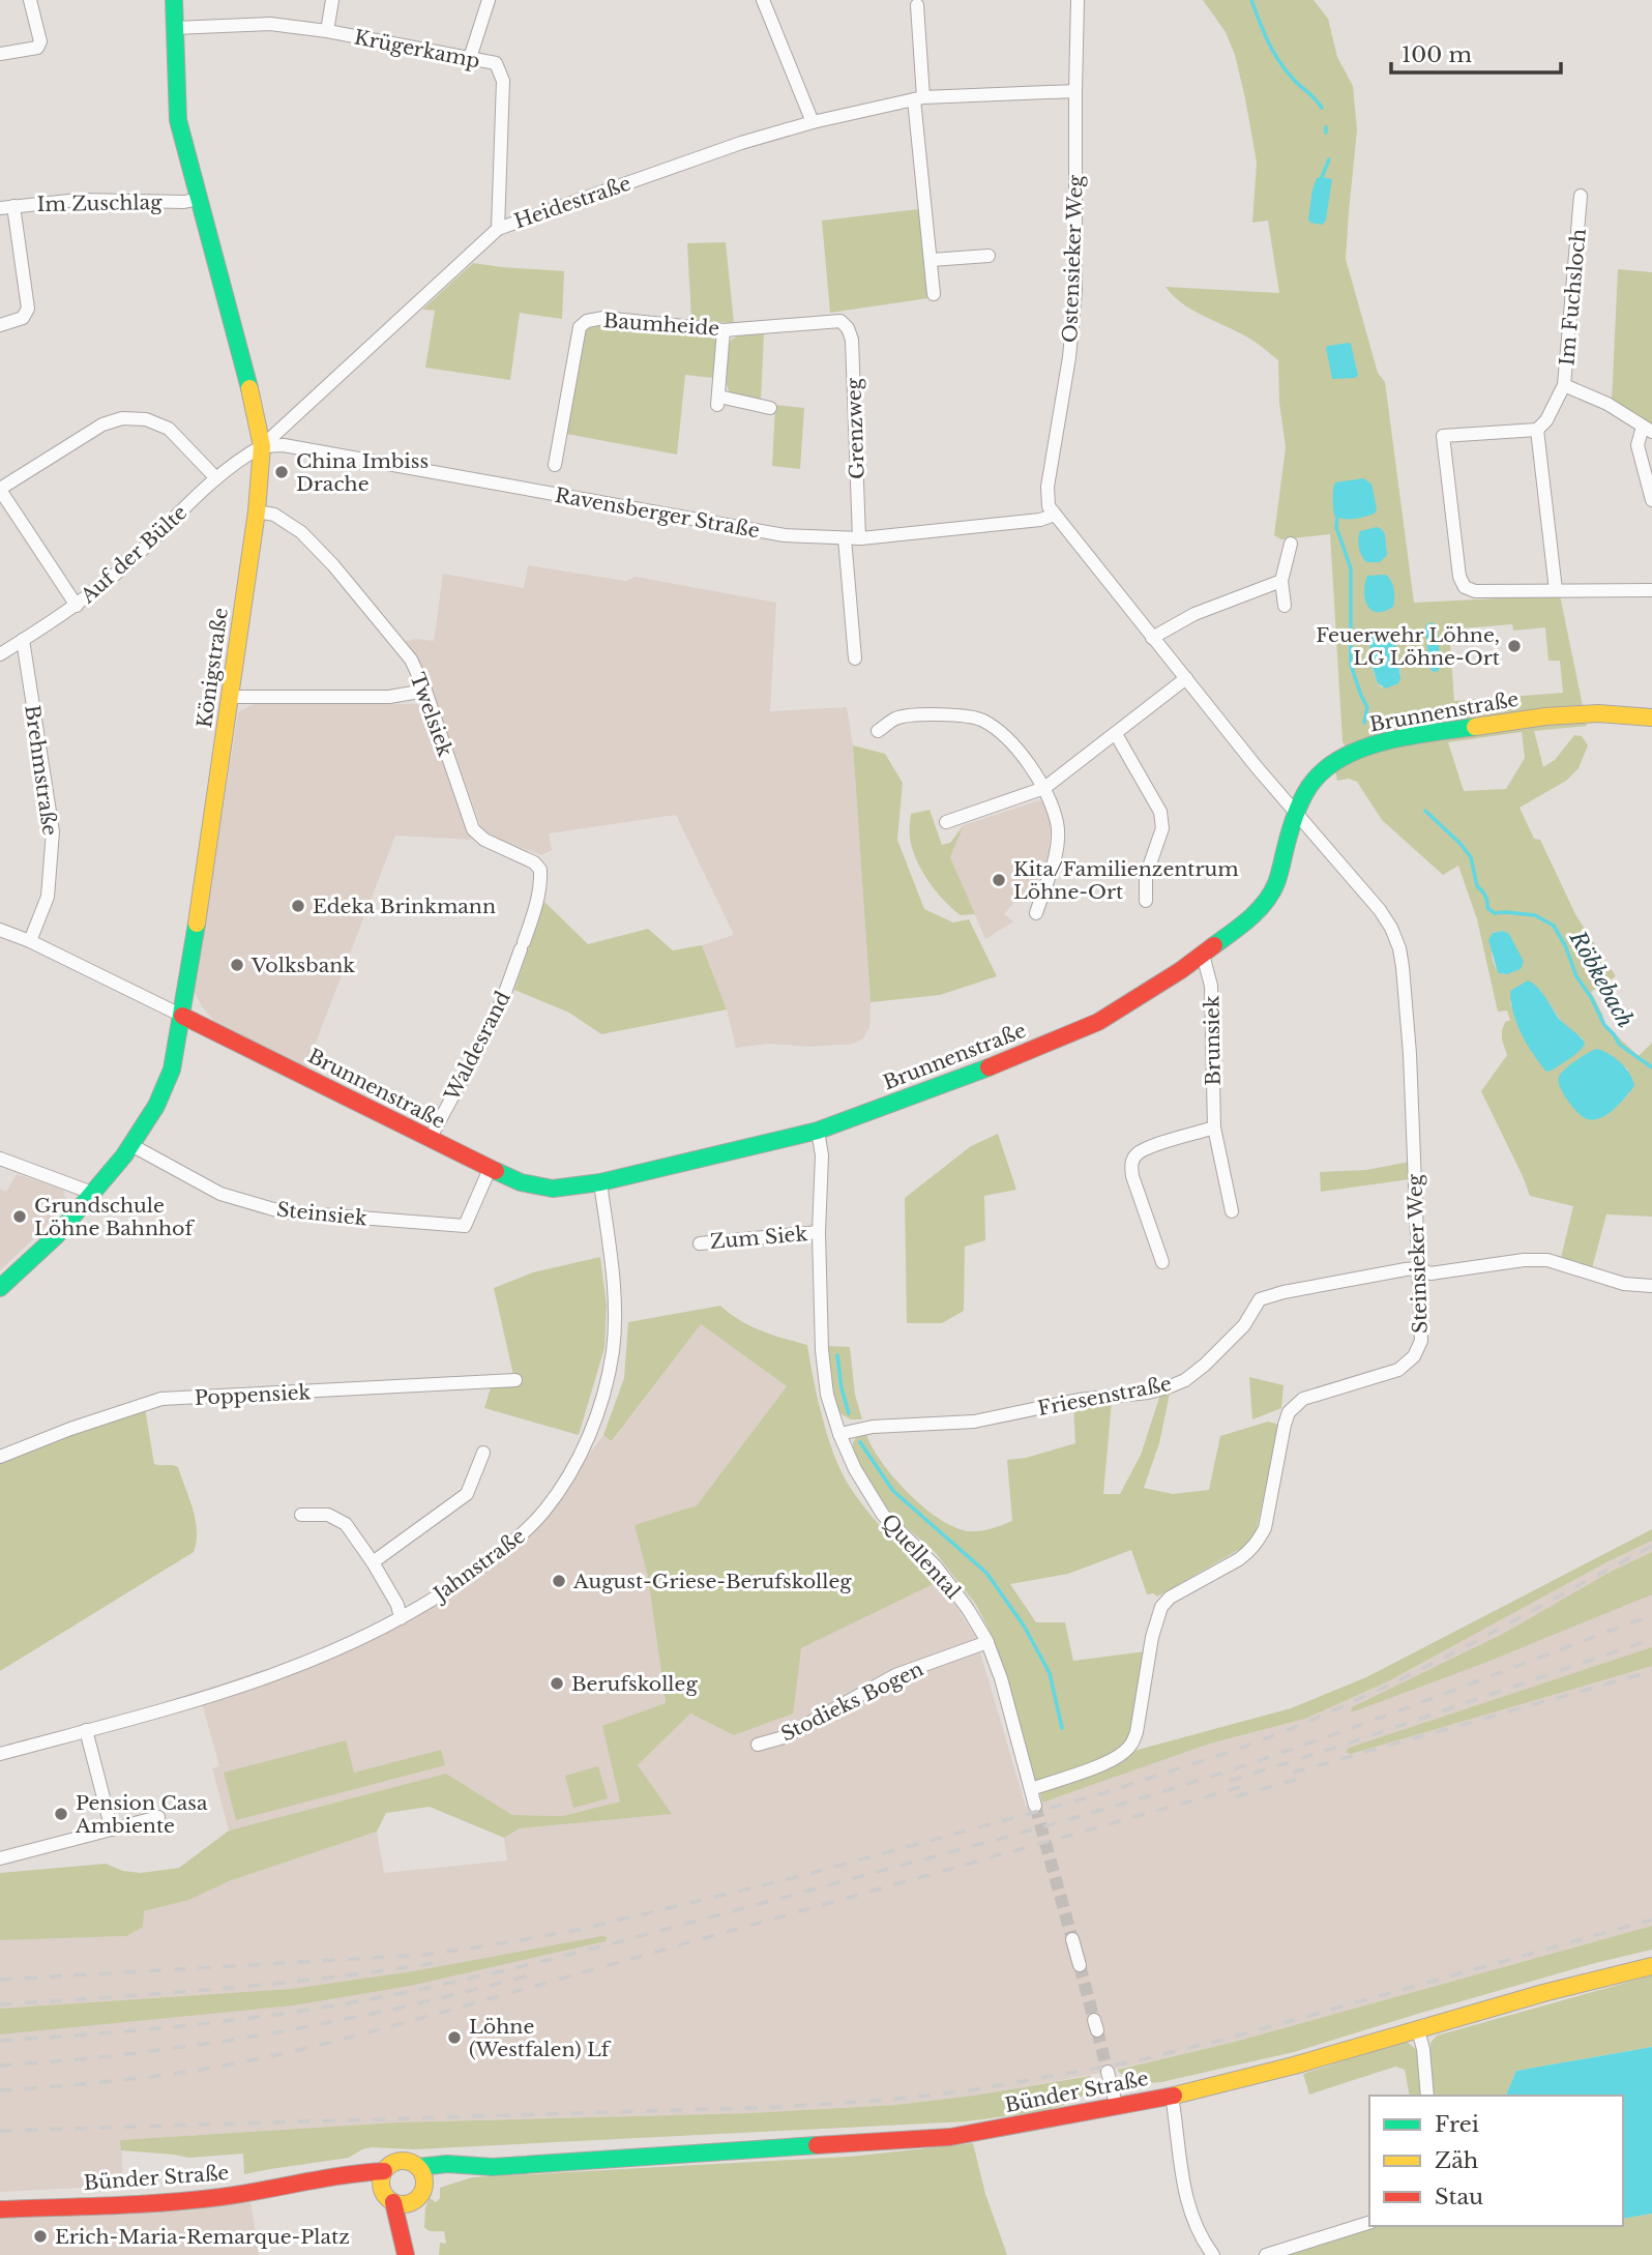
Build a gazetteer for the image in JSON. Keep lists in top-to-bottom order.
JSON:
{
  "streets": {
    "main road": ["Königstraße", "Brunnenstraße", "Bünder Straße"],
    "street": [
      "Krügerkamp",
      "Heidestraße",
      "Im Zuschlag",
      "Ostensieker Weg",
      "Im Fuchsloch",
      "Baumheide",
      "Grenzweg",
      "Ravensberger Straße",
      "Auf der Bülte",
      "Twelsiek",
      "Brehmstraße",
      "Brunsiek",
      "Waldesrand",
      "Steinsiek",
      "Zum Siek",
      "Steinsieker Weg",
      "Poppensiek",
      "Friesenstraße",
      "Quellental",
      "Jahnstraße",
      "Stodieks Bogen"
    ]
  },
  "crossings": [
    ["Krügerkamp", "Heidestraße"],
    ["Krügerkamp", "Königstraße"],
    ["Heidestraße", "Ostensieker Weg"],
    ["Heidestraße", "Ravensberger Straße"],
    ["Heidestraße", "Auf der Bülte"],
    ["Heidestraße", "Königstraße"],
    ["Im Zuschlag", "Königstraße"],
    ["Ostensieker Weg", "Ravensberger Straße"],
    ["Ostensieker Weg", "Steinsieker Weg"],
    ["Baumheide", "Grenzweg"],
    ["Grenzweg", "Ravensberger Straße"],
    ["Ravensberger Straße", "Auf der Bülte"],
    ["Ravensberger Straße", "Königstraße"],
    ["Ravensberger Straße", "Steinsieker Weg"],
    ["Auf der Bülte", "Königstraße"],
    ["Auf der Bülte", "Brehmstraße"],
    ["Königstraße", "Brunnenstraße"],
    ["Königstraße", "Twelsiek"],
    ["Königstraße", "Steinsiek"],
    ["Brunnenstraße", "Brunsiek"],
    ["Brunnenstraße", "Waldesrand"],
    ["Brunnenstraße", "Steinsiek"],
    ["Brunnenstraße", "Steinsieker Weg"],
    ["Brunnenstraße", "Quellental"],
    ["Brunnenstraße", "Jahnstraße"],
    ["Twelsiek", "Waldesrand"],
    ["Zum Siek", "Quellental"],
    ["Steinsieker Weg", "Friesenstraße"],
    ["Steinsieker Weg", "Quellental"],
    ["Friesenstraße", "Quellental"],
    ["Quellental", "Stodieks Bogen"]
  ],
  "water": ["Röbkebach"],
  "places": [
    "China Imbiss Drache",
    "Feuerwehr Löhne, LG Löhne-Ort",
    "Kita/Familienzentrum Löhne-Ort",
    "Edeka Brinkmann",
    "Volksbank",
    "Grundschule Löhne Bahnhof",
    "August-Griese-Berufskolleg",
    "Berufskolleg",
    "Pension Casa Ambiente",
    "Löhne (Westfalen) Lf",
    "Erich-Maria-Remarque-Platz"
  ],
  "legend": ["Frei", "Zäh", "Stau"],
  "scale_bar": "100 m"
}
